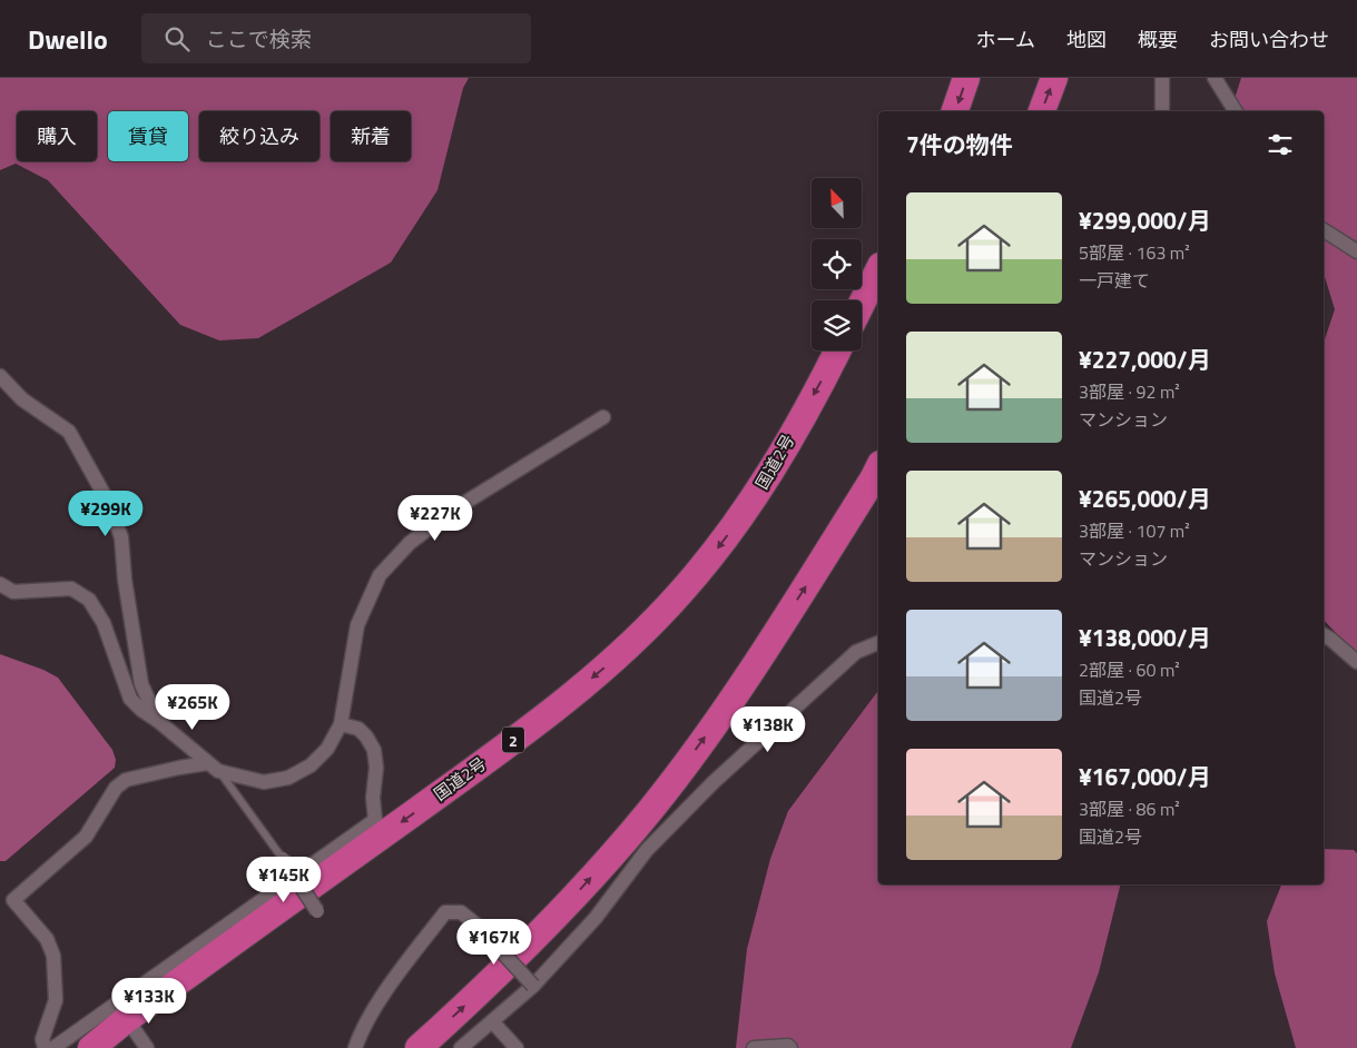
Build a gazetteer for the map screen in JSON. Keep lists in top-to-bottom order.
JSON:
{
  "streets": {
    "highway": ["国道2号", "2"]
  },
  "north": "top left",
  "page": {
    "header": "Dwello",
    "search": "ここで検索",
    "nav": [
      "ホーム",
      "地図",
      "概要",
      "お問い合わせ"
    ],
    "chip": [
      "購入",
      "賃貸",
      "絞り込み",
      "新着"
    ],
    "heading": "7件の物件",
    "list": [
      {
        "name": "¥299,000/月",
        "note": "5部屋 · 163 m² · 一戸建て"
      },
      {
        "name": "¥227,000/月",
        "note": "3部屋 · 92 m² · マンション"
      },
      {
        "name": "¥265,000/月",
        "note": "3部屋 · 107 m² · マンション"
      },
      {
        "name": "¥138,000/月",
        "note": "2部屋 · 60 m² · 国道2号"
      },
      {
        "name": "¥167,000/月",
        "note": "3部屋 · 86 m² · 国道2号"
      }
    ],
    "price": [
      "¥299K",
      "¥227K",
      "¥265K",
      "¥138K",
      "¥145K",
      "¥167K",
      "¥133K"
    ]
  }
}
